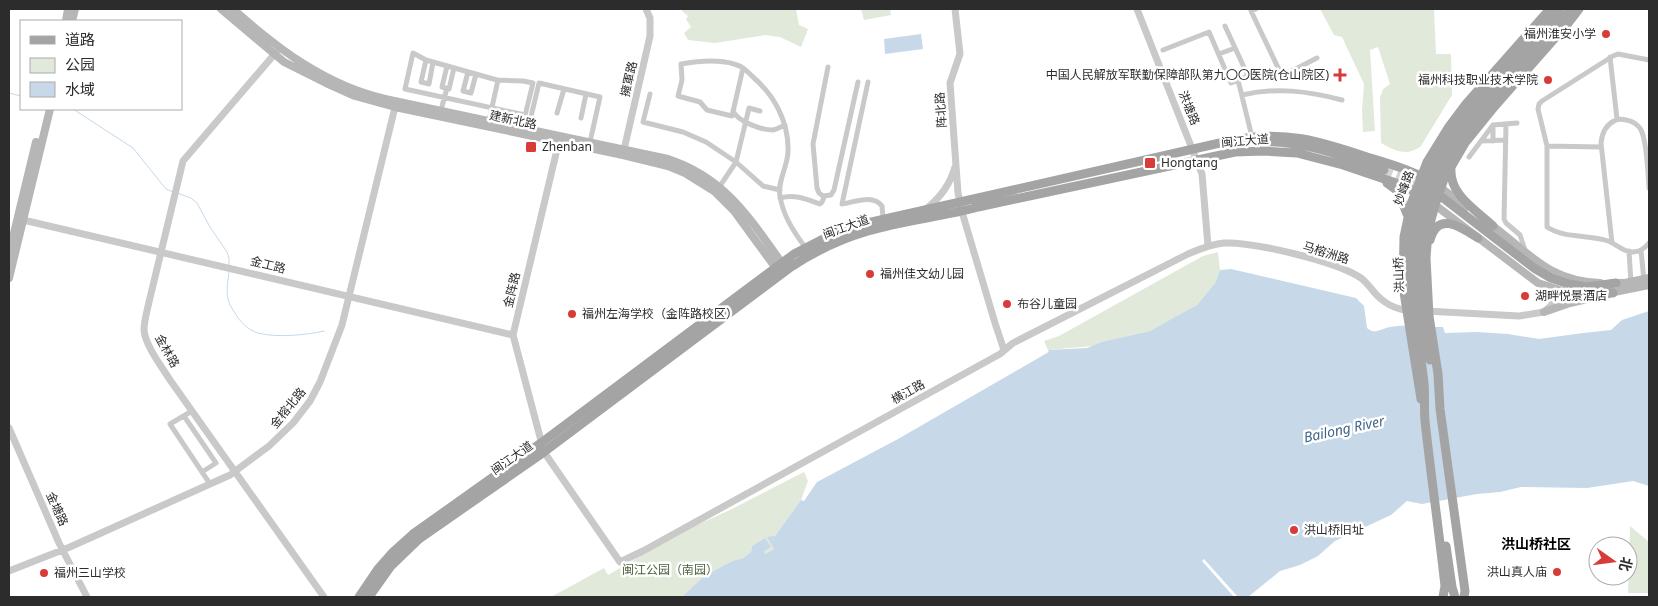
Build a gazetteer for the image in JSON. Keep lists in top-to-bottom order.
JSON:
{
  "streets": {
    "main road": [
      "建新北路",
      "闽江大道",
      "妙峰路",
      "洪山桥"
    ],
    "street": [
      "擁軍路",
      "洪塘路",
      "阵北路",
      "马榕洲路",
      "金工路",
      "金阵路",
      "金林路",
      "横江路",
      "金榕北路",
      "金塘路"
    ]
  },
  "crossings": [
    ["擁軍路", "建新北路"],
    ["洪塘路", "闽江大道"],
    ["洪塘路", "马榕洲路"],
    ["洪塘路", "横江路"],
    ["阵北路", "闽江大道"],
    ["阵北路", "横江路"],
    ["建新北路", "闽江大道"],
    ["建新北路", "金阵路"],
    ["建新北路", "金林路"],
    ["建新北路", "金榕北路"],
    ["闽江大道", "妙峰路"],
    ["闽江大道", "金阵路"],
    ["闽江大道", "横江路"],
    ["妙峰路", "洪山桥"],
    ["马榕洲路", "横江路"],
    ["金工路", "金阵路"],
    ["金工路", "金林路"],
    ["金工路", "金榕北路"],
    ["金阵路", "横江路"],
    ["金林路", "金榕北路"],
    ["金榕北路", "金塘路"]
  ],
  "districts": ["洪山桥社区"],
  "water": ["Bailong River"],
  "parks": ["闽江公园（南园）"],
  "places": {
    "other": [
      "福州淮安小学",
      "福州科技职业技术学院",
      "福州佳文幼儿园",
      "湖畔悦景酒店",
      "布谷儿童园",
      "福州左海学校（金阵路校区）",
      "洪山桥旧址",
      "洪山真人庙",
      "福州三山学校"
    ],
    "health": ["中国人民解放军联勤保障部队第九〇〇医院(仓山院区)"],
    "transit": ["Zhenban", "Hongtang"]
  },
  "legend": ["道路", "公园", "水域"],
  "north": "right"
}
